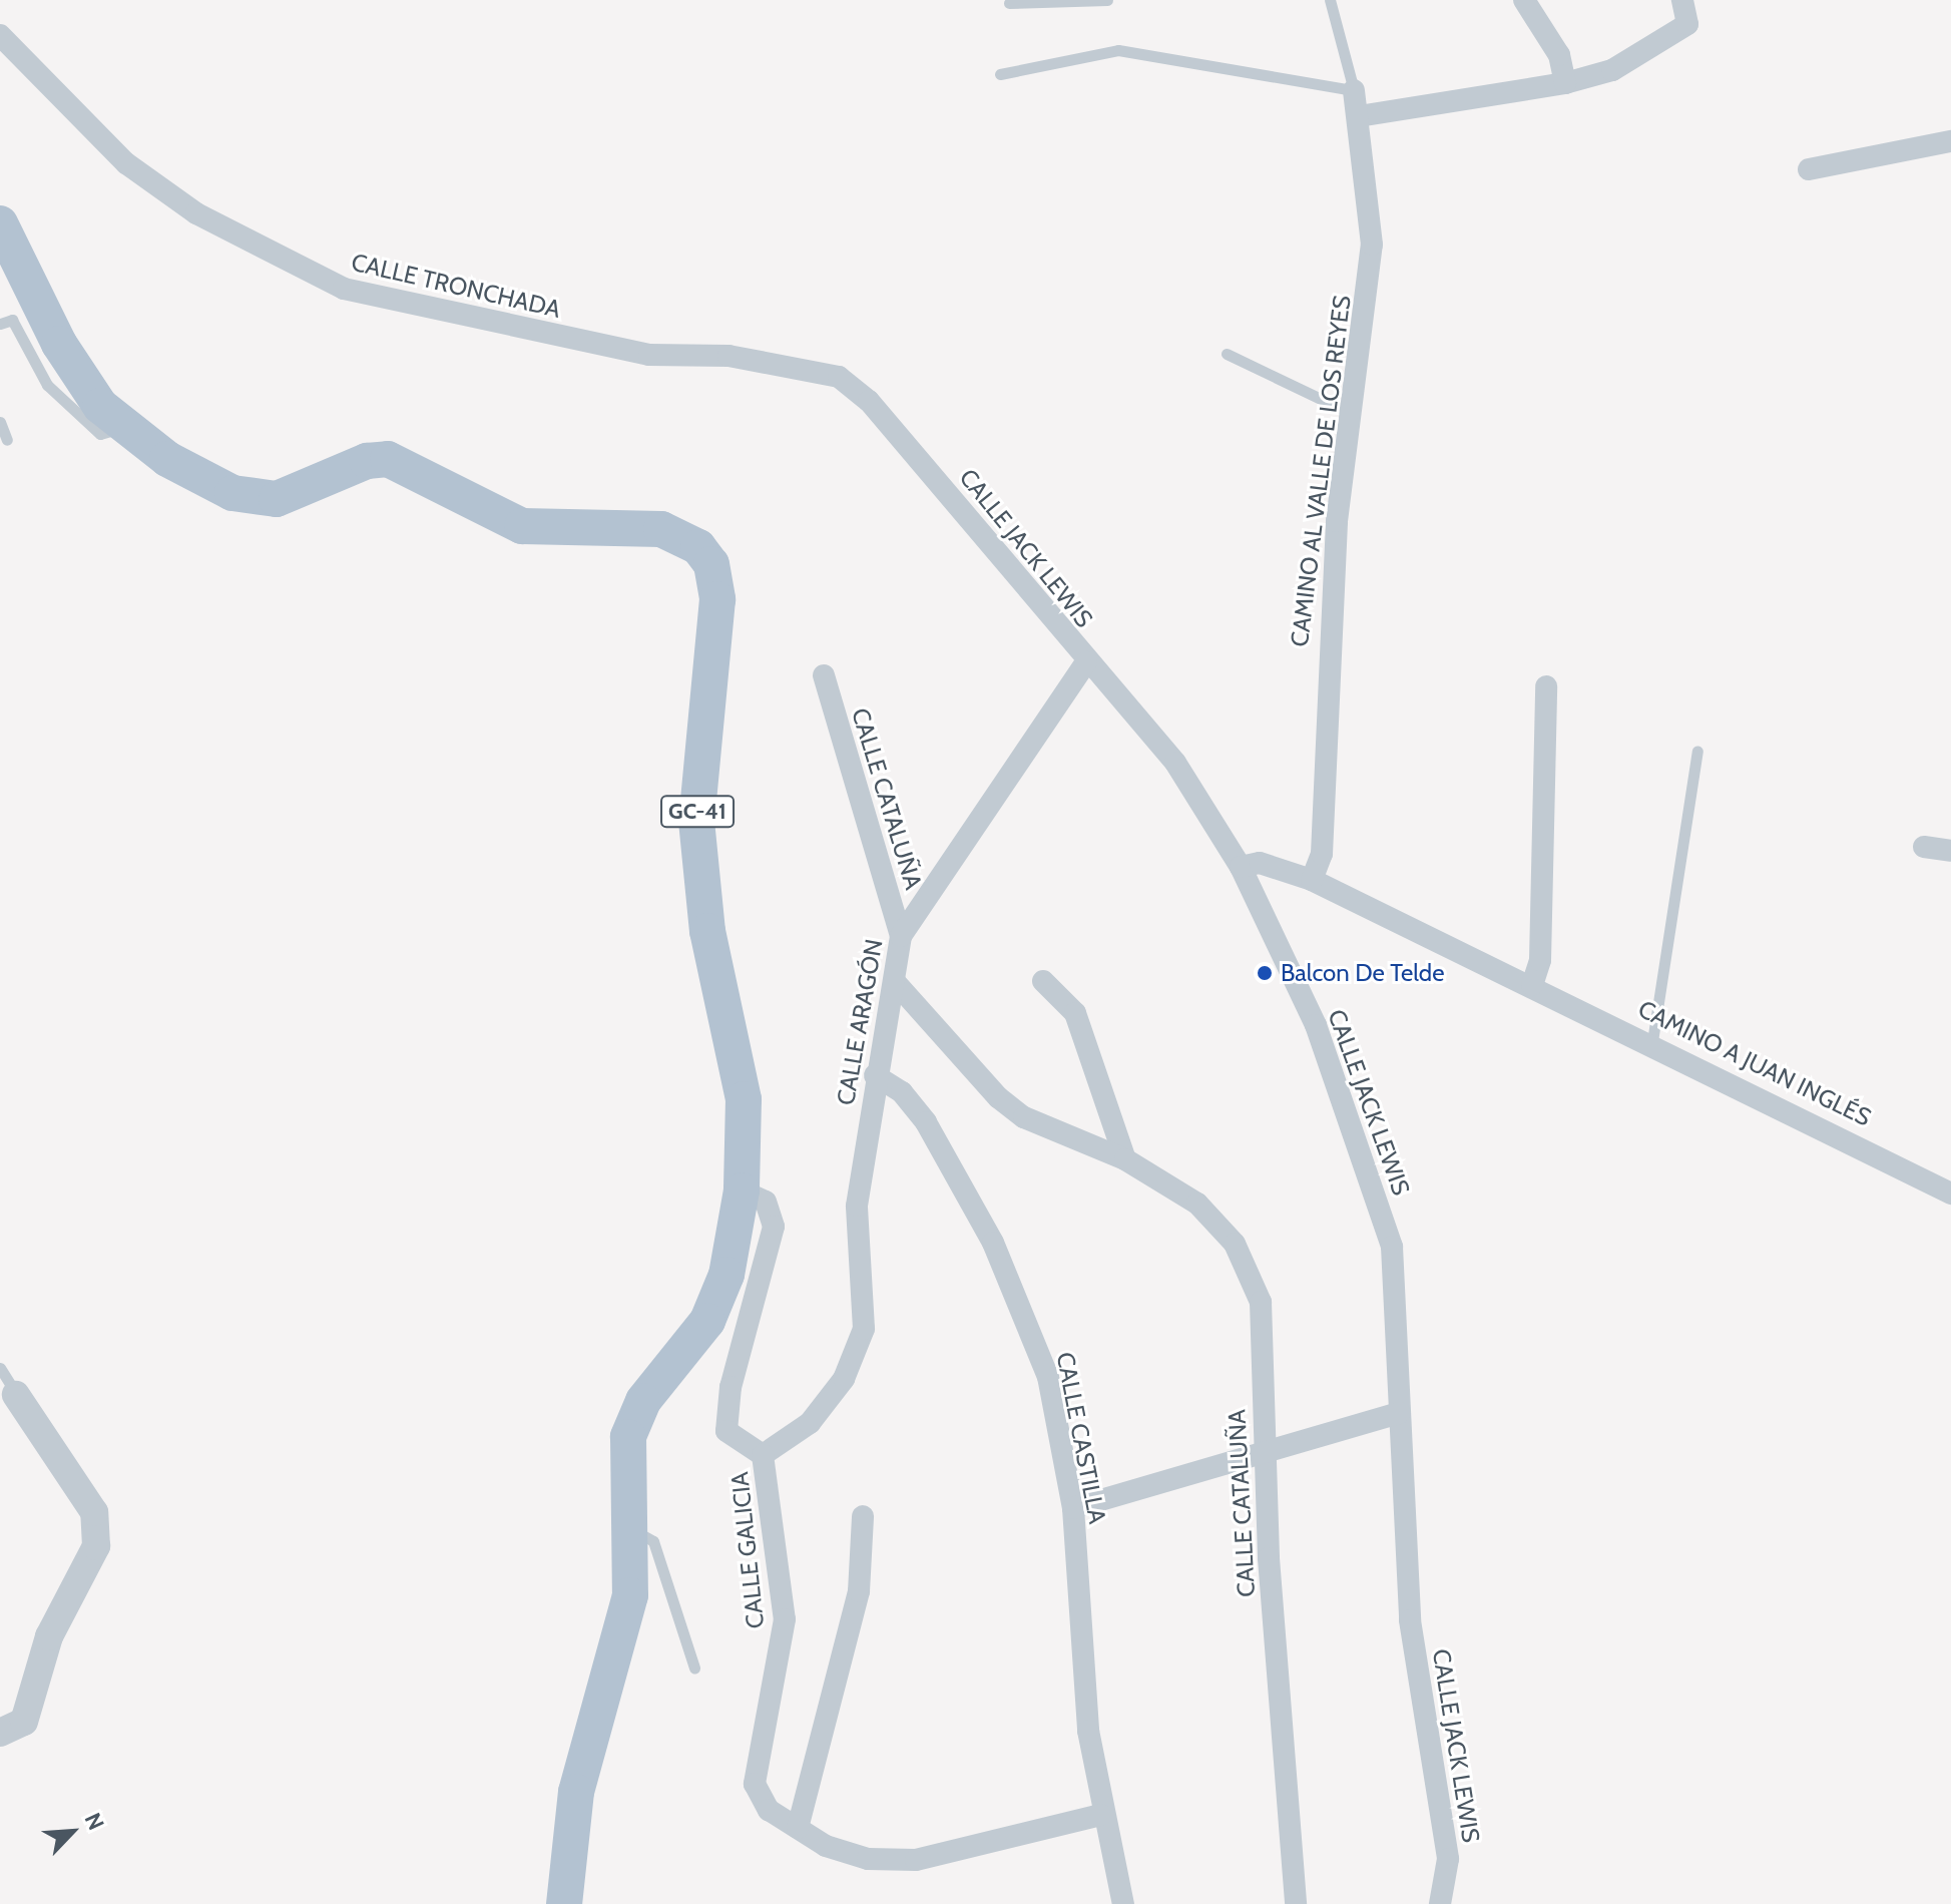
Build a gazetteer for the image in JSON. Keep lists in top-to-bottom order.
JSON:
{
  "streets": {
    "main road": ["GC-41"],
    "street": [
      "CALLE TRONCHADA",
      "CAMINO AL VALLE DE LOS REYES",
      "CALLE JACK LEWIS",
      "CALLE CATALUÑA",
      "CALLE ARAGÓN",
      "CAMINO A JUAN INGLÉS",
      "CALLE CASTILLA",
      "CALLE GALICIA"
    ]
  },
  "crossings": [
    ["CALLE TRONCHADA", "CALLE JACK LEWIS"],
    ["CAMINO AL VALLE DE LOS REYES", "CAMINO A JUAN INGLÉS"],
    ["CALLE JACK LEWIS", "CALLE ARAGÓN"],
    ["CALLE JACK LEWIS", "CAMINO A JUAN INGLÉS"],
    ["CALLE CATALUÑA", "CALLE ARAGÓN"],
    ["GC-41", "CALLE GALICIA"],
    ["CALLE ARAGÓN", "CALLE CASTILLA"],
    ["CALLE ARAGÓN", "CALLE GALICIA"],
    ["CALLE CASTILLA", "CALLE GALICIA"]
  ],
  "places": ["Balcon De Telde"],
  "north": "top right"
}
